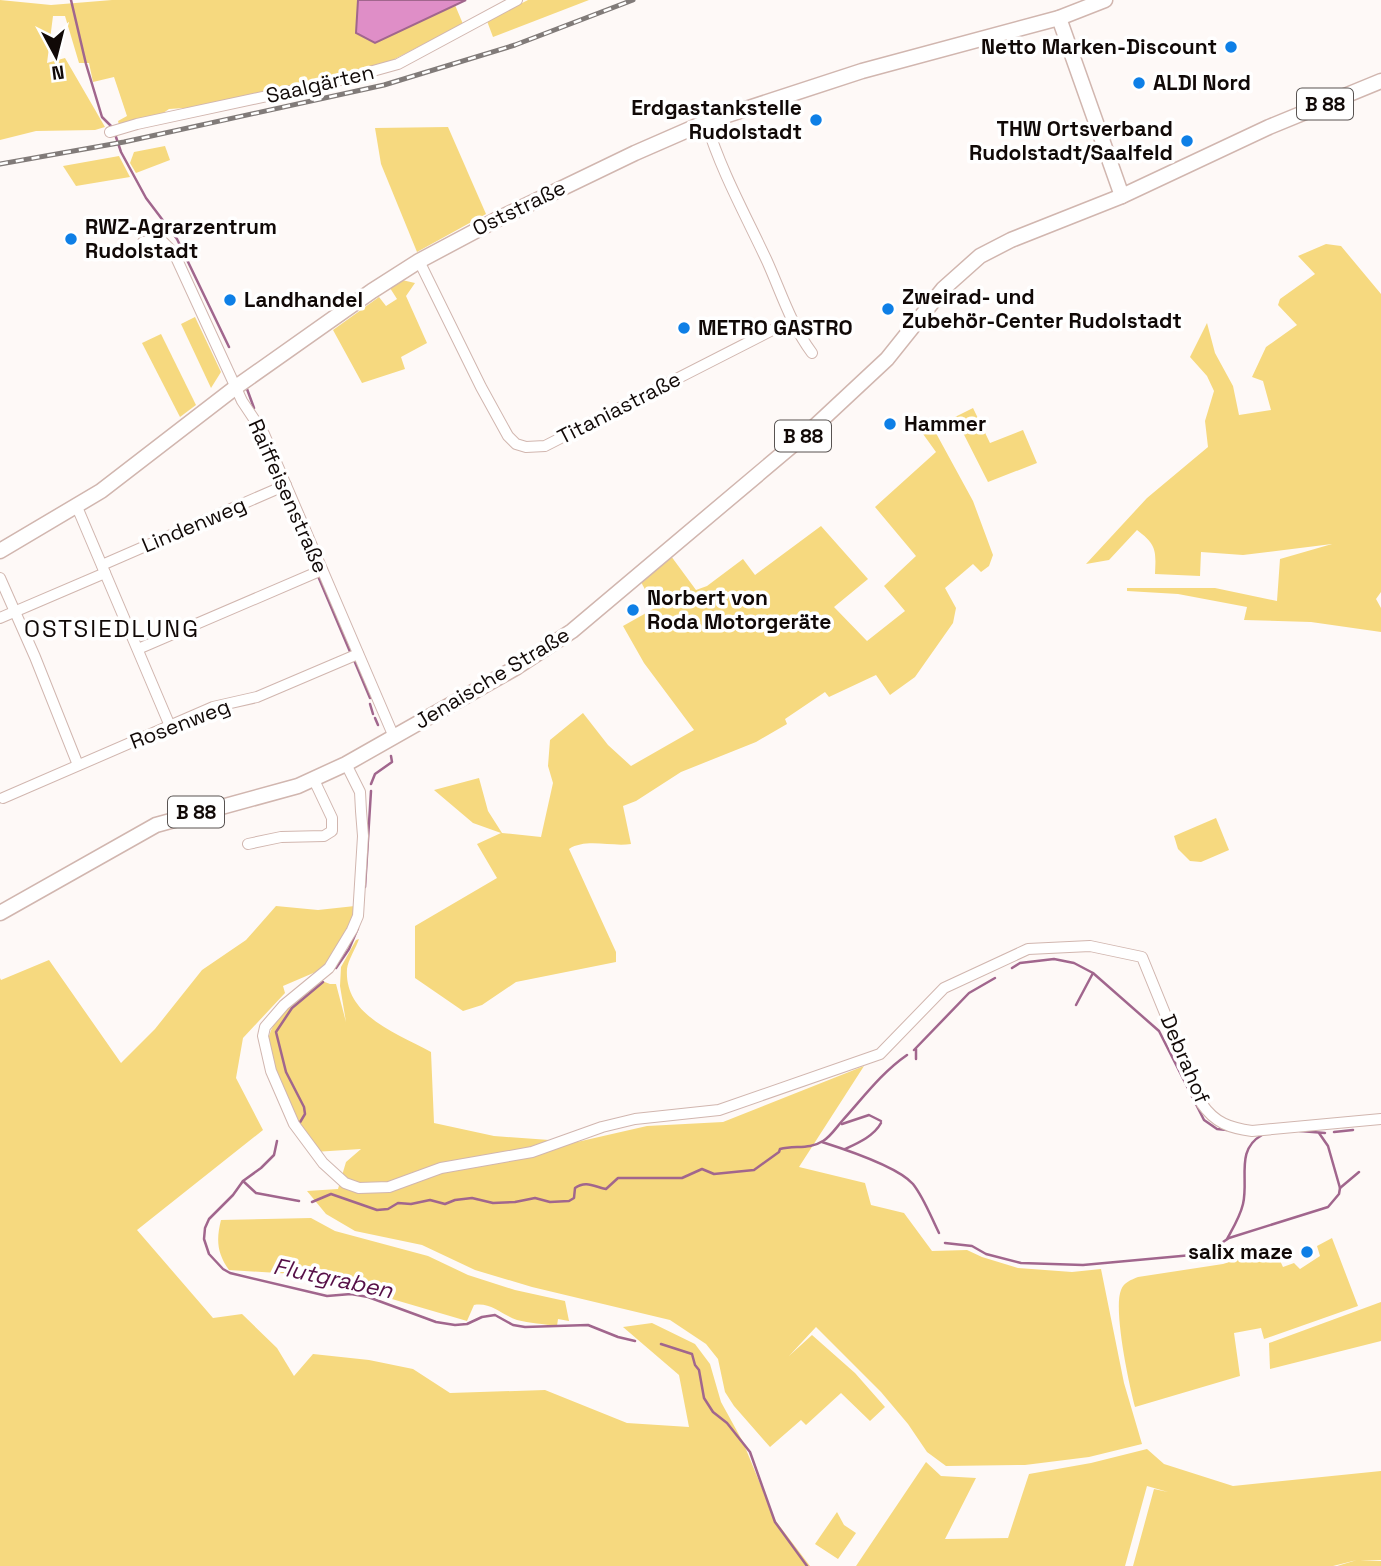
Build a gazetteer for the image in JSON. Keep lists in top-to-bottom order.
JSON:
{
  "streets": {
    "main road": ["B 88", "Oststraße", "Jenaische Straße"],
    "street": [
      "Saalgärten",
      "Titaniastraße",
      "Raiffeisenstraße",
      "Lindenweg",
      "Rosenweg",
      "Debrahof"
    ]
  },
  "crossings": [
    ["Oststraße", "Titaniastraße"],
    ["Oststraße", "Raiffeisenstraße"],
    ["Raiffeisenstraße", "Lindenweg"],
    ["Raiffeisenstraße", "Jenaische Straße"],
    ["Raiffeisenstraße", "Rosenweg"],
    ["Jenaische Straße", "Debrahof"]
  ],
  "districts": ["OSTSIEDLUNG"],
  "water": ["Flutgraben"],
  "places": [
    "Netto Marken-Discount",
    "ALDI Nord",
    "Erdgastankstelle Rudolstadt",
    "THW Ortsverband Rudolstadt/Saalfeld",
    "RWZ-Agrarzentrum Rudolstadt",
    "Landhandel",
    "Zweirad- und Zubehör-Center Rudolstadt",
    "METRO GASTRO",
    "Hammer",
    "Norbert von Roda Motorgeräte",
    "salix maze"
  ],
  "north": "bottom"
}
